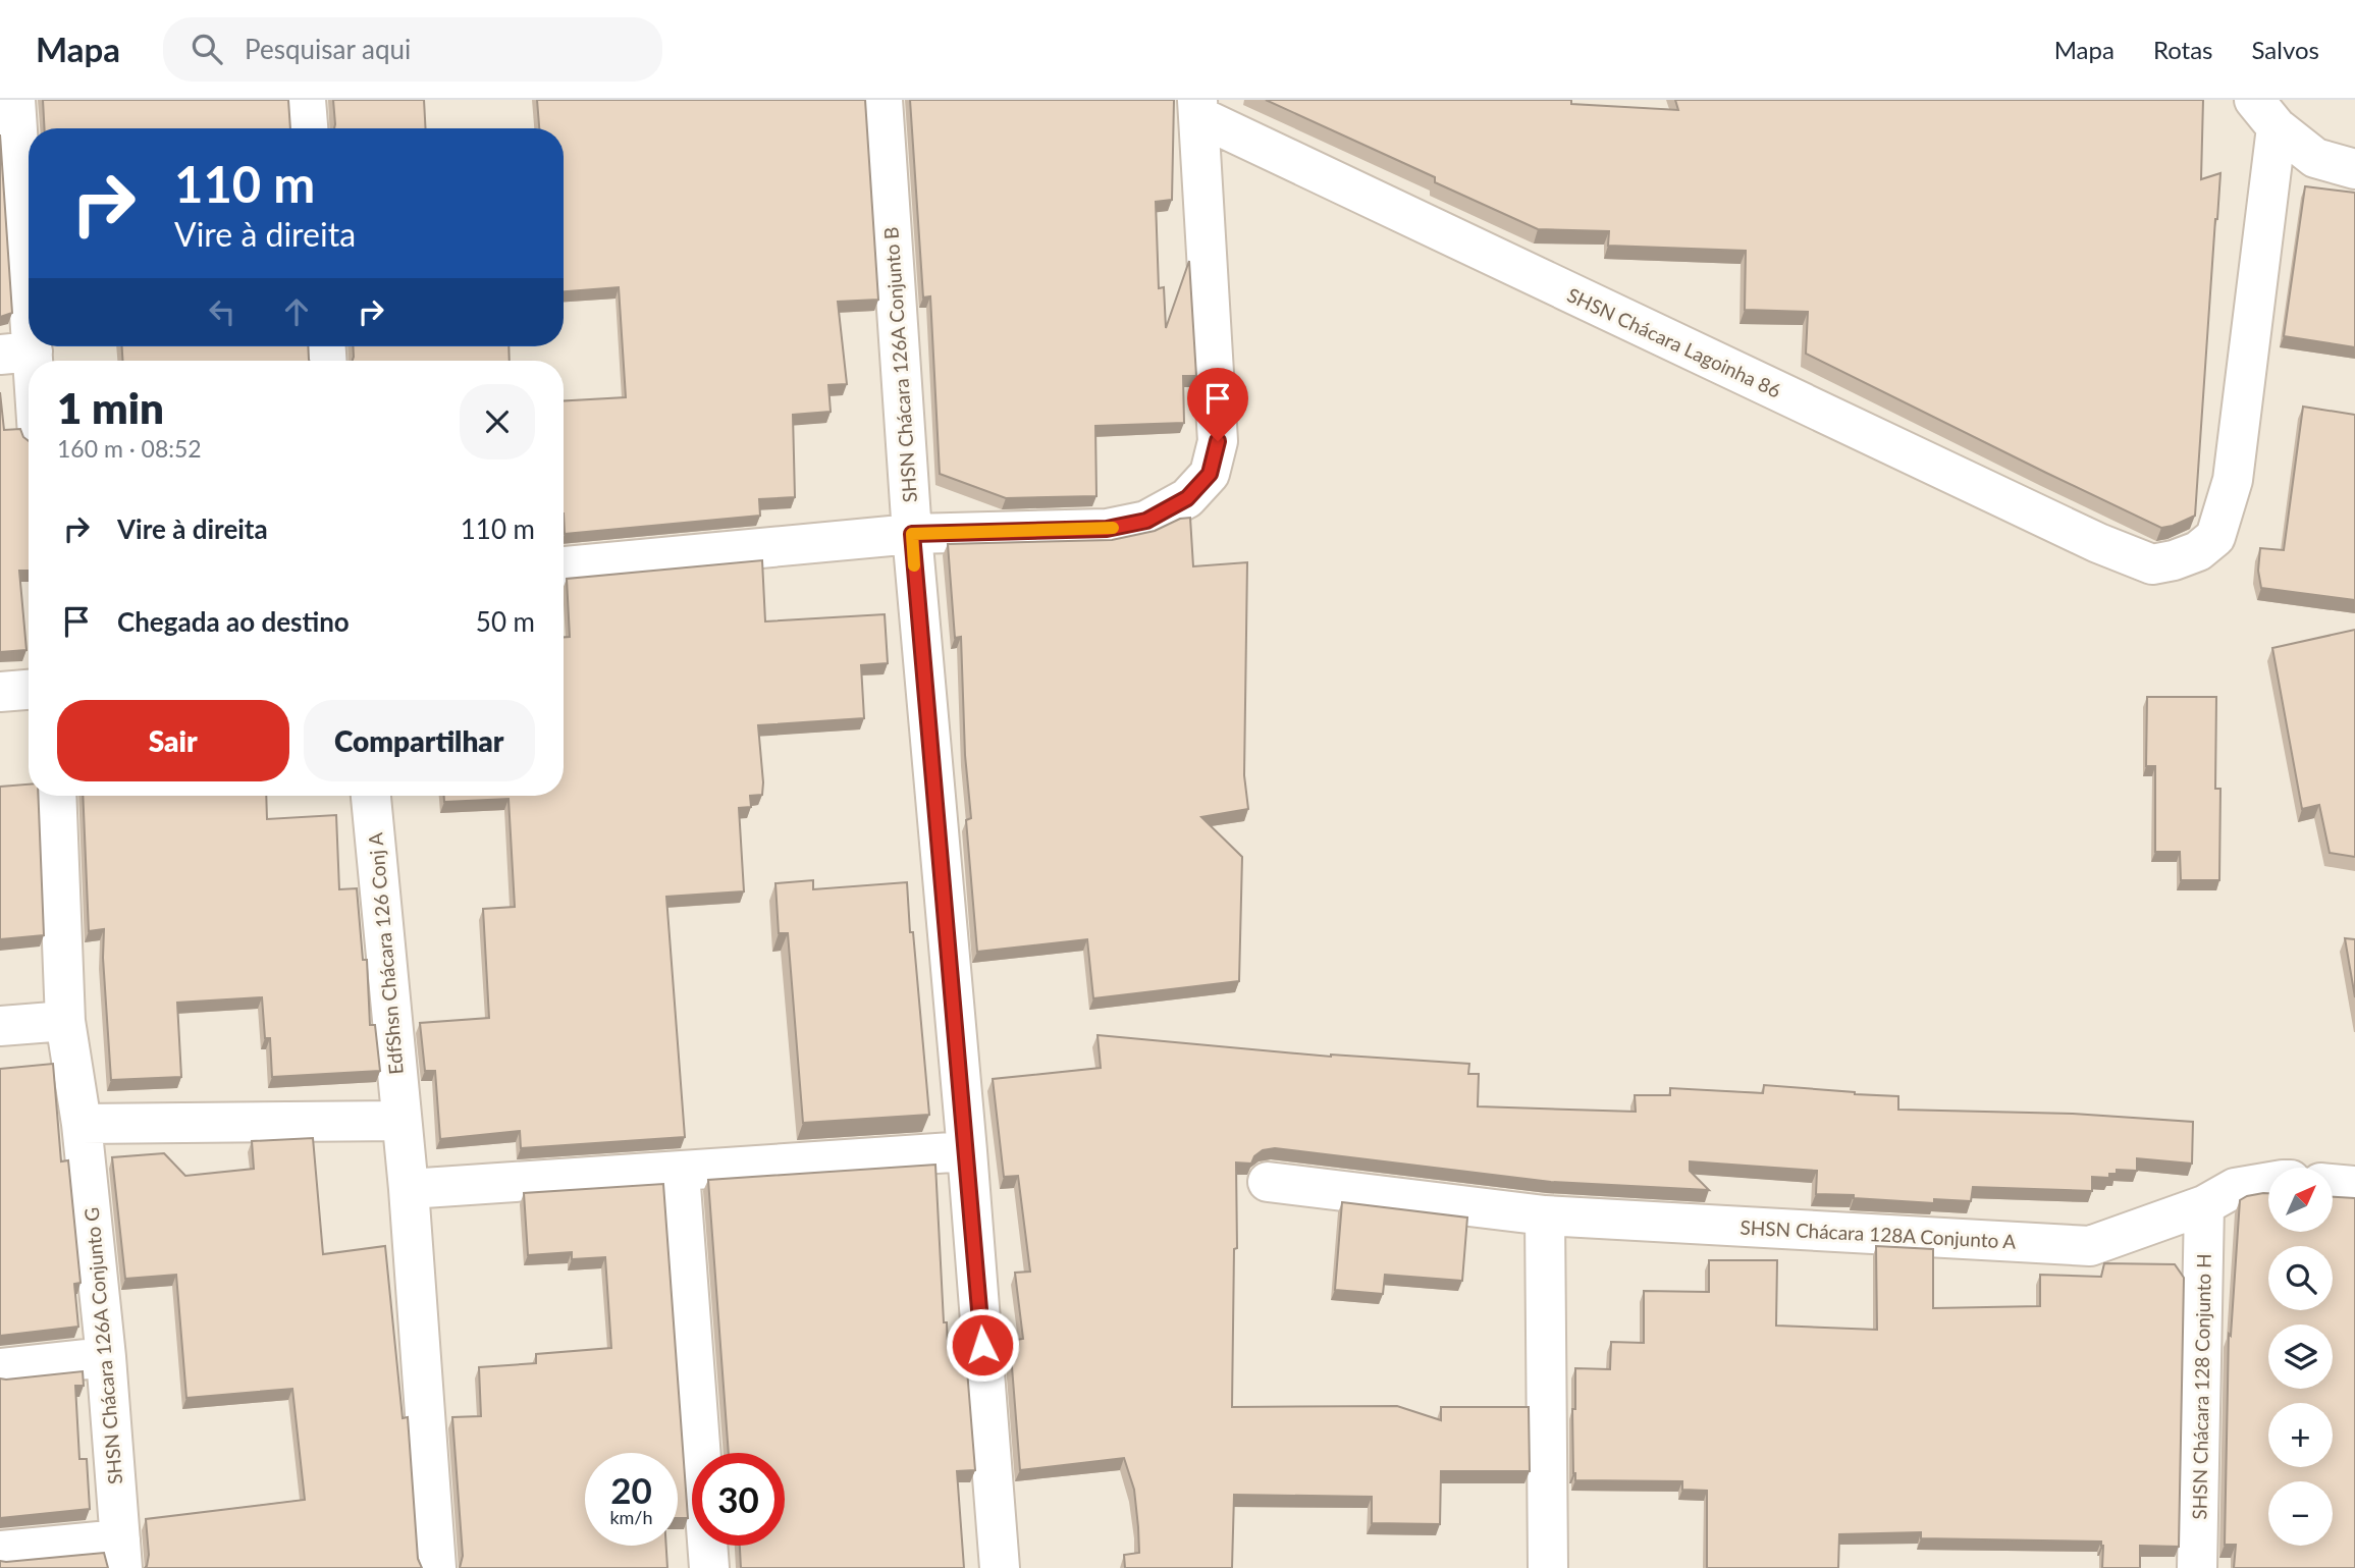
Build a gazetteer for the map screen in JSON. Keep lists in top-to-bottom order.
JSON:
{
  "streets": {
    "street": [
      "SHSN Chácara Lagoinha 86",
      "SHSN Chácara 126A Conjunto B",
      "EdfShsn Chácara 126 Conj A",
      "SHSN Chácara 128A Conjunto A",
      "SHSN Chácara 126A Conjunto G",
      "SHSN Chácara 128 Conjunto H"
    ]
  },
  "crossings": [
    ["SHSN Chácara 128A Conjunto A", "SHSN Chácara 128 Conjunto H"]
  ],
  "north": "top right",
  "page": {
    "header": "Mapa",
    "search": "Pesquisar aqui",
    "nav": ["Mapa", "Rotas", "Salvos"],
    "turn": ["110 m", "Vire à direita"],
    "heading": ["1 min", "160 m · 08:52"],
    "list": [
      {
        "name": "Vire à direita",
        "value": "110 m"
      },
      {
        "name": "Chegada ao destino",
        "value": "50 m"
      }
    ],
    "buttons": ["Sair", "Compartilhar"],
    "map_buttons": ["+", "−"],
    "speed": "20 km/h",
    "limit": "30"
  }
}
